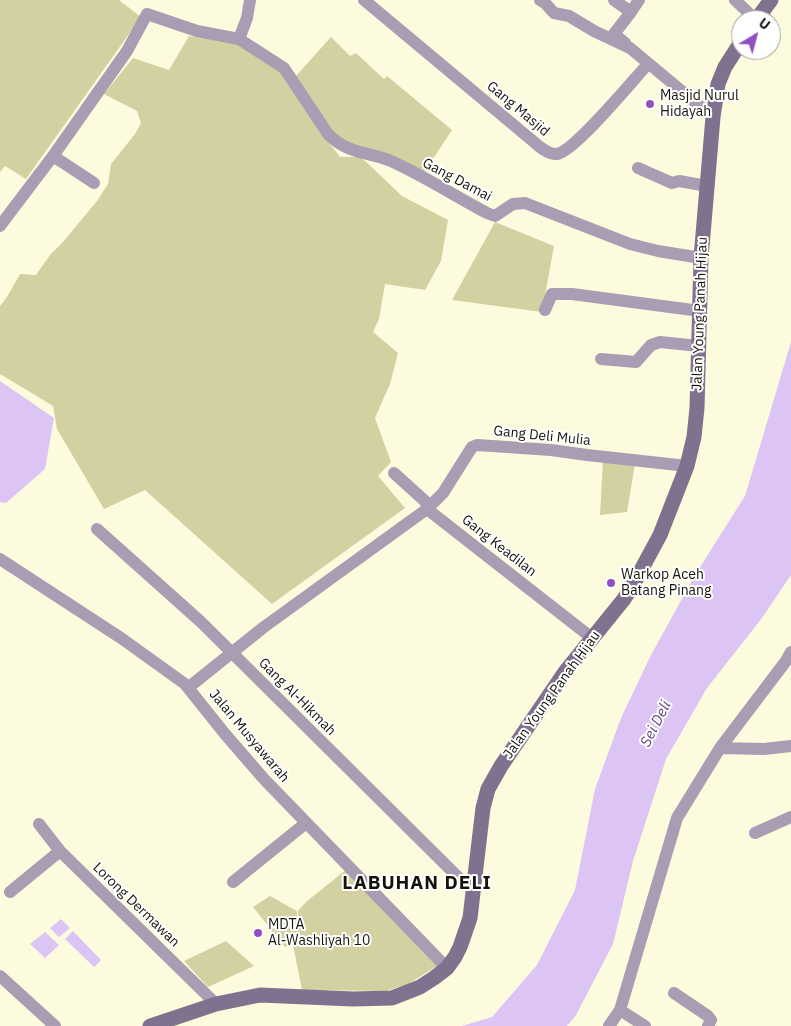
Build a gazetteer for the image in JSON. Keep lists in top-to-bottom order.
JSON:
{
  "streets": {
    "street": [
      "Gang Masjid",
      "Gang Damai",
      "Jalan Young Panah Hijau",
      "Gang Deli Mulia",
      "Gang Keadilan",
      "Gang Al-Hikmah",
      "Jalan Musyawarah",
      "Lorong Dermawan"
    ]
  },
  "crossings": [
    ["Gang Damai", "Jalan Young Panah Hijau"],
    ["Jalan Young Panah Hijau", "Gang Deli Mulia"],
    ["Jalan Young Panah Hijau", "Gang Keadilan"],
    ["Jalan Young Panah Hijau", "Gang Al-Hikmah"],
    ["Jalan Young Panah Hijau", "Jalan Musyawarah"],
    ["Jalan Young Panah Hijau", "Lorong Dermawan"],
    ["Gang Deli Mulia", "Gang Keadilan"]
  ],
  "districts": ["LABUHAN DELI"],
  "water": ["Sei Deli"],
  "places": ["Masjid Nurul Hidayah", "Warkop Aceh Batang Pinang", "MDTA Al-Washliyah 10"],
  "north": "top right"
}
